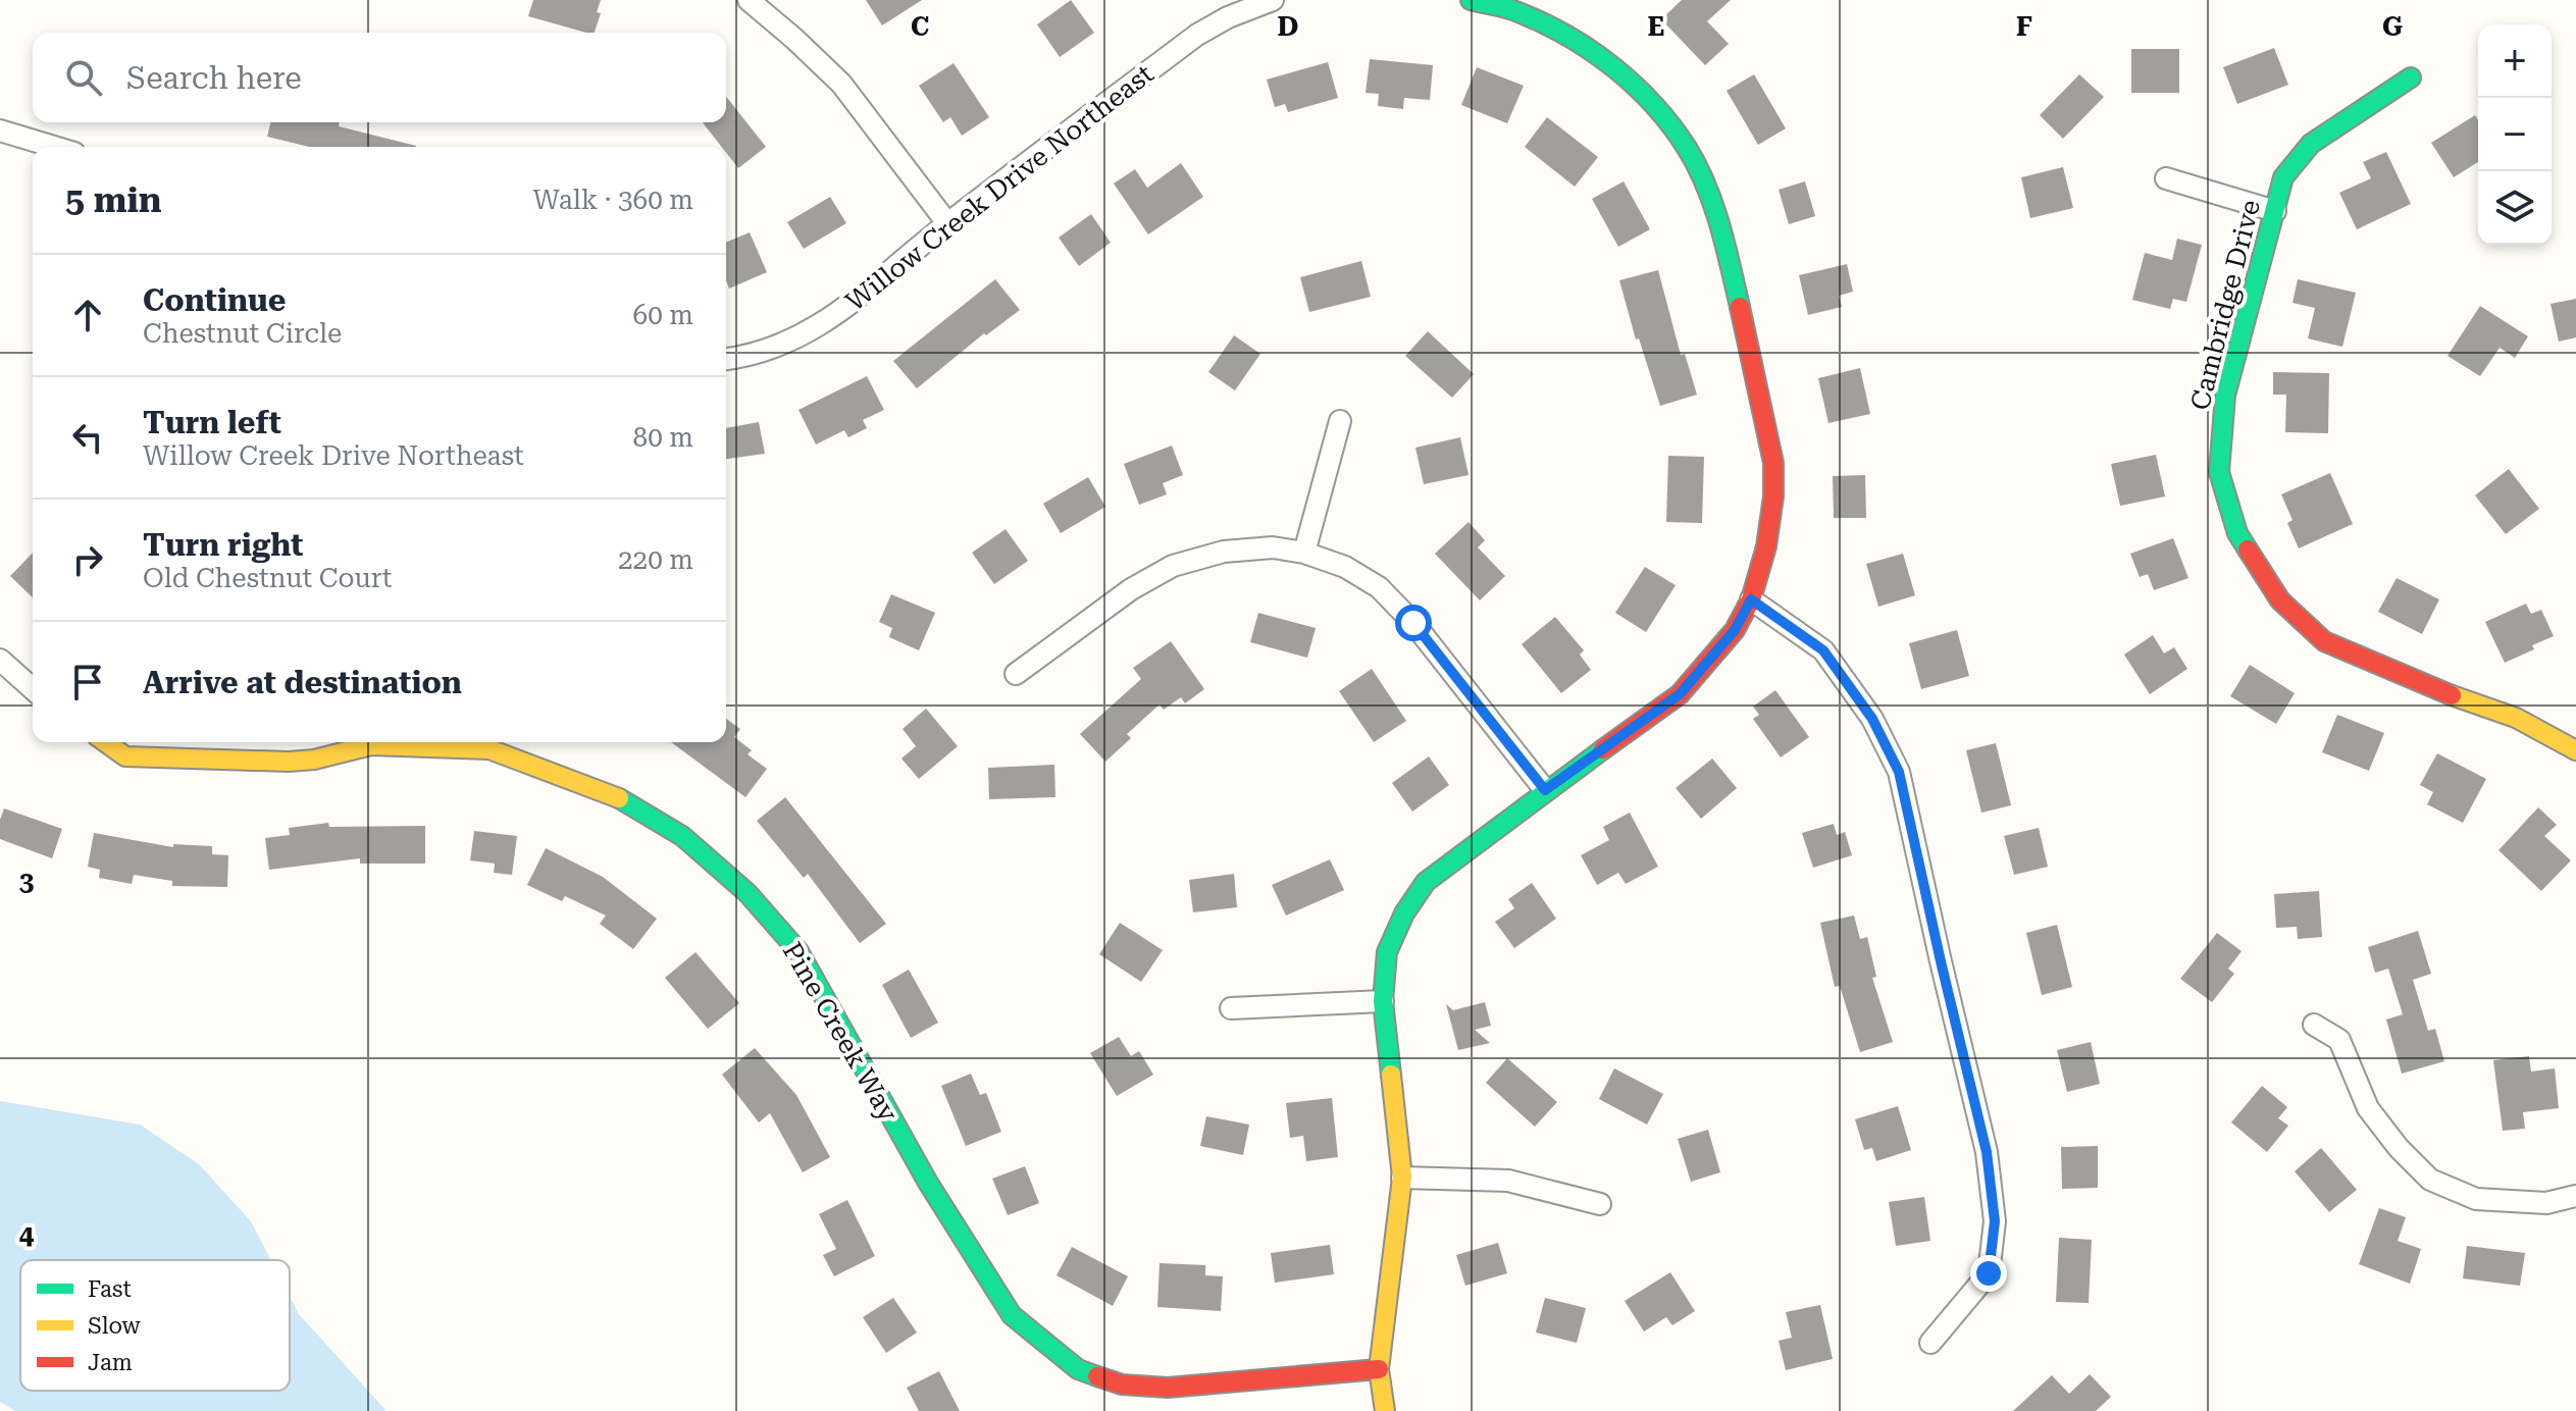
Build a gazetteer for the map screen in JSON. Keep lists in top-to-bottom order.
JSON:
{
  "streets": {
    "street": ["Willow Creek Drive Northeast", "Cambridge Drive", "Pine Creek Way"]
  },
  "legend": ["Fast", "Slow", "Jam"],
  "page": {
    "map_buttons": ["+", "−"],
    "search": "Search here",
    "heading": ["5 min", "Walk · 360 m"],
    "list": [
      ["Continue", "Chestnut Circle", "60 m"],
      ["Turn left", "Willow Creek Drive Northeast", "80 m"],
      ["Turn right", "Old Chestnut Court", "220 m"],
      "Arrive at destination"
    ]
  },
  "grid": {
    "columns": [
      "C",
      "D",
      "E",
      "F",
      "G"
    ],
    "rows": ["3", "4"]
  }
}
